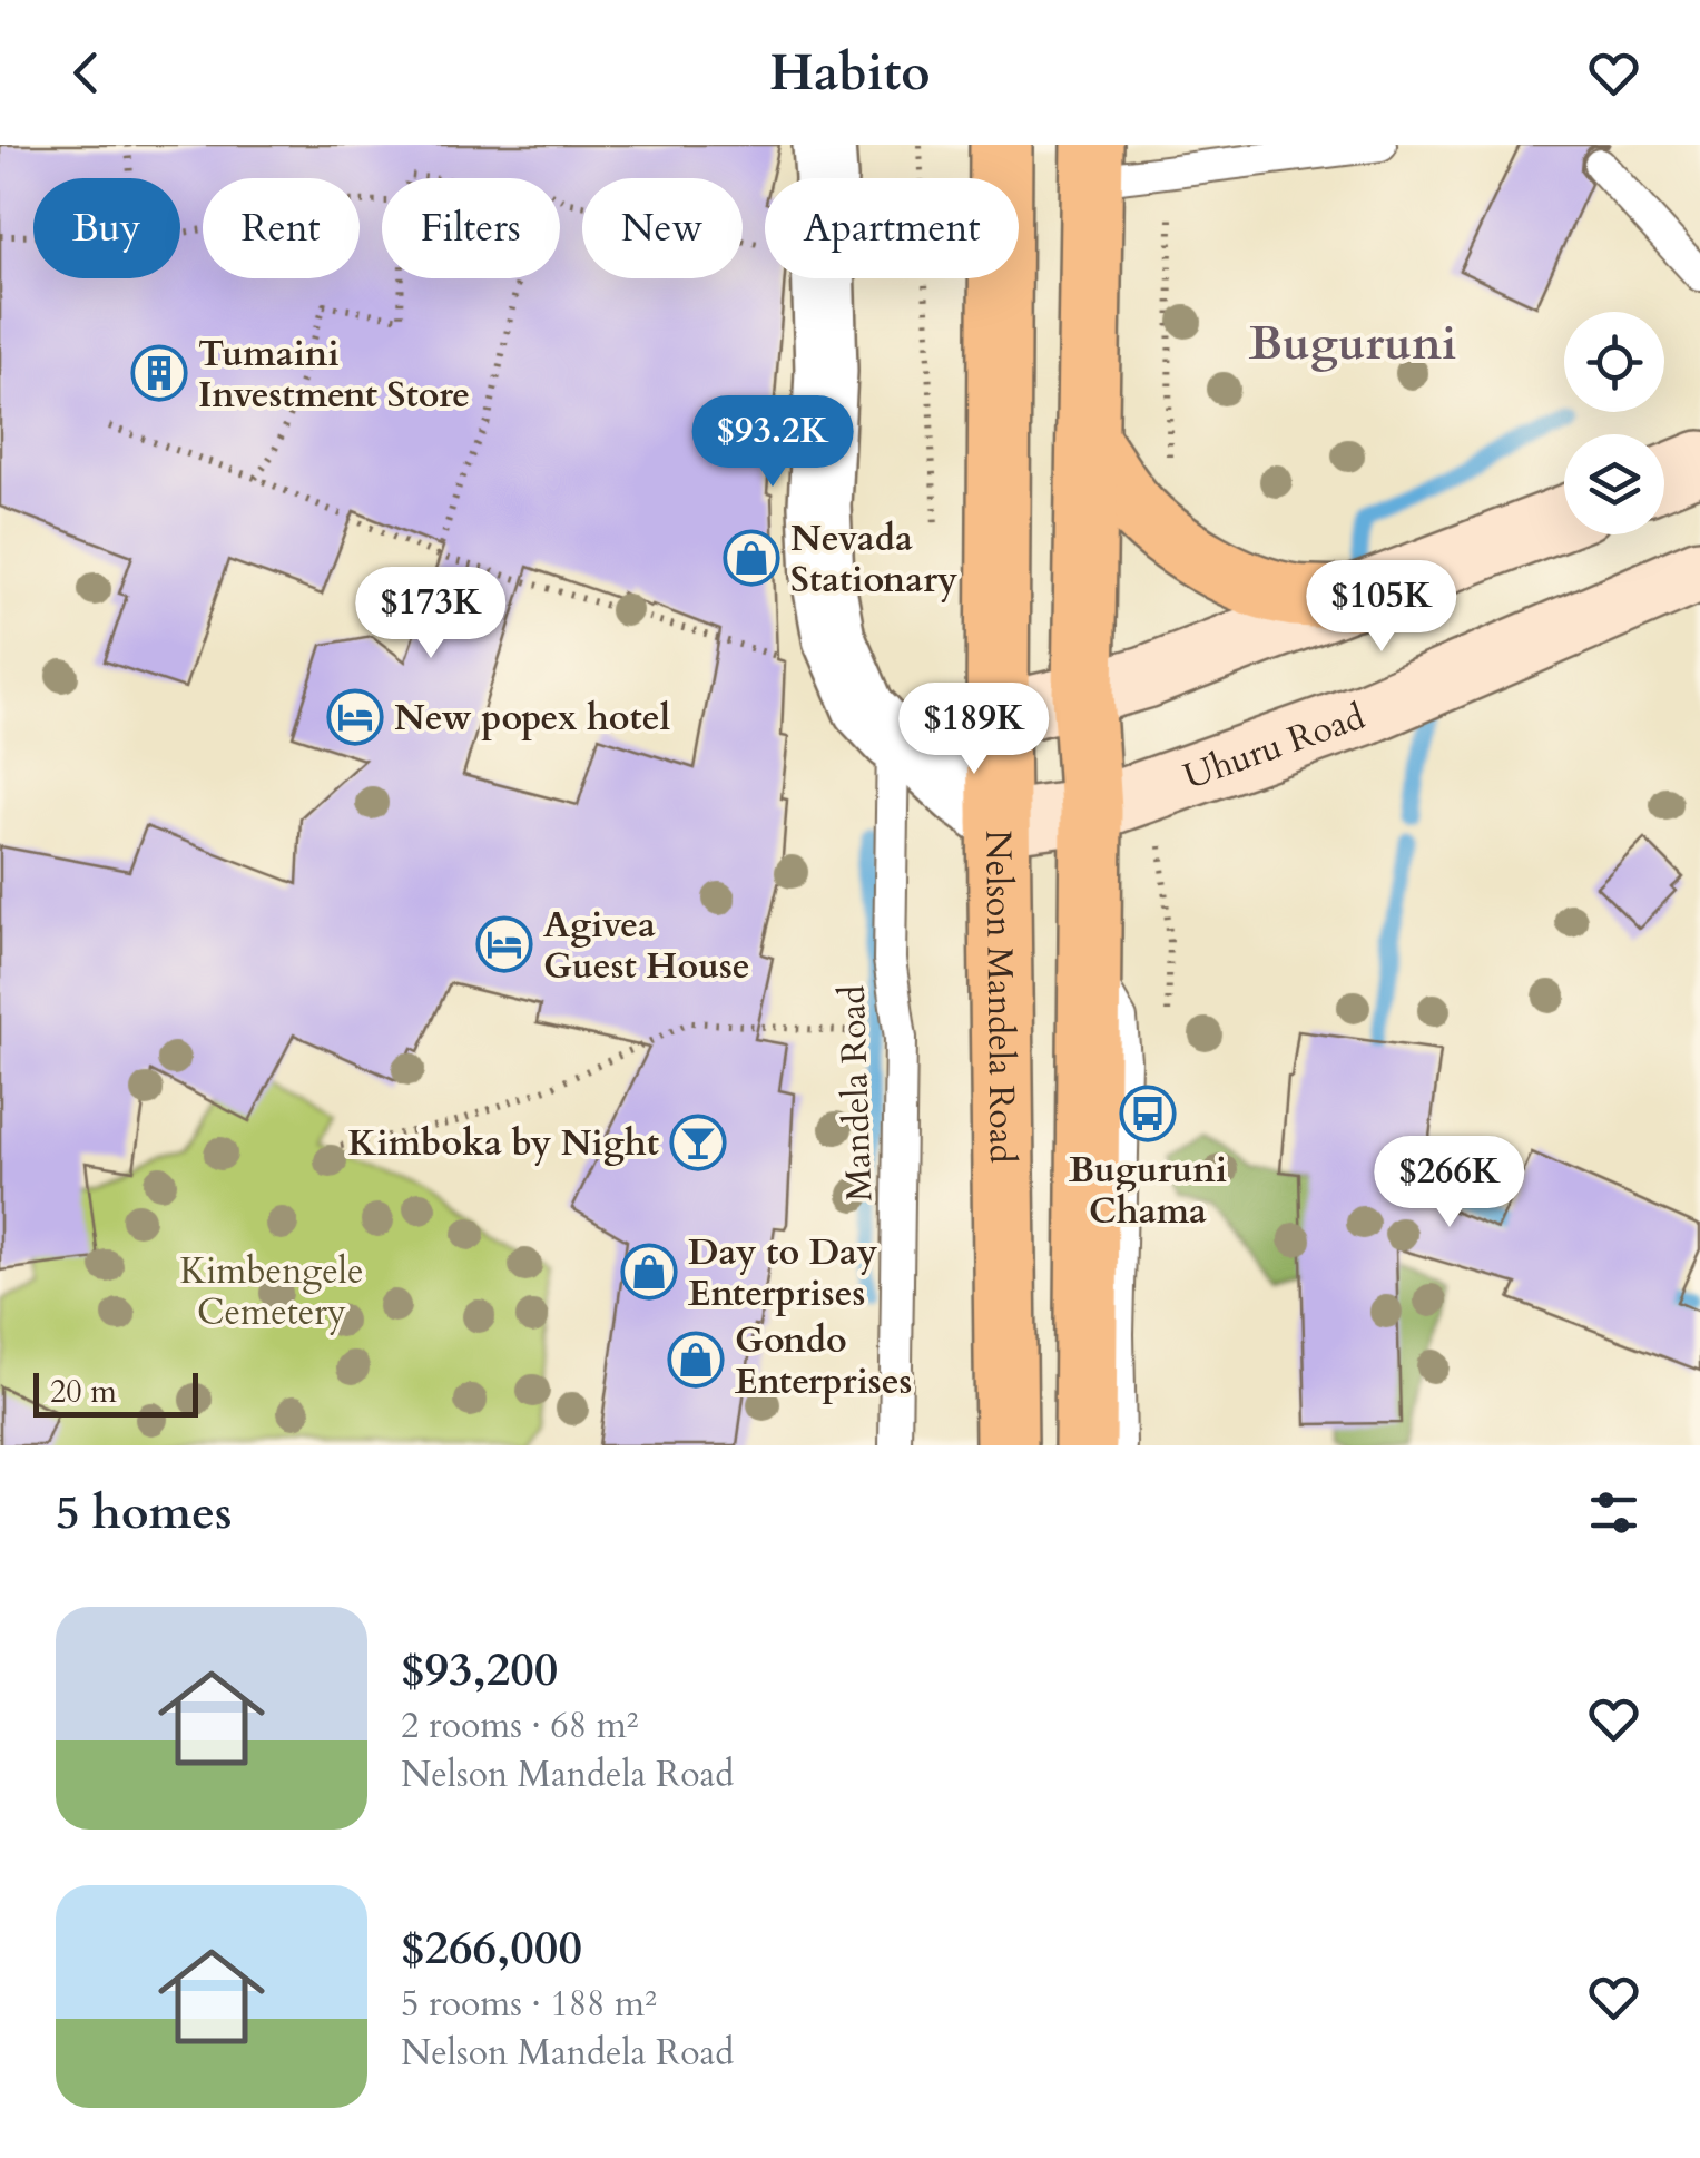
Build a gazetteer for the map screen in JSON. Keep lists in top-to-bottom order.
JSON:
{
  "streets": {
    "main road": ["Uhuru Road", "Nelson Mandela Road"],
    "lane": ["Mandela Road"]
  },
  "crossings": [
    ["Uhuru Road", "Nelson Mandela Road"]
  ],
  "districts": ["Buguruni"],
  "parks": ["Kimbengele Cemetery"],
  "places": {
    "building": ["Tumaini Investment Store"],
    "shop": ["Nevada Stationary", "Day to Day Enterprises", "Gondo Enterprises"],
    "hotel": ["New popex hotel", "Agivea Guest House"],
    "bus stop": ["Buguruni Chama"],
    "bar": ["Kimboka by Night"]
  },
  "scale_bar": "20 m",
  "page": {
    "header": "Habito",
    "chip": [
      "Buy",
      "Rent",
      "Filters",
      "New",
      "Apartment"
    ],
    "price": [
      "$93.2K",
      "$105K",
      "$173K",
      "$189K",
      "$266K"
    ],
    "scale": "20 m",
    "heading": "5 homes",
    "list": [
      {
        "name": "$93,200",
        "note": "2 rooms · 68 m² · Nelson Mandela Road"
      },
      {
        "name": "$266,000",
        "note": "5 rooms · 188 m² · Nelson Mandela Road"
      }
    ]
  }
}
